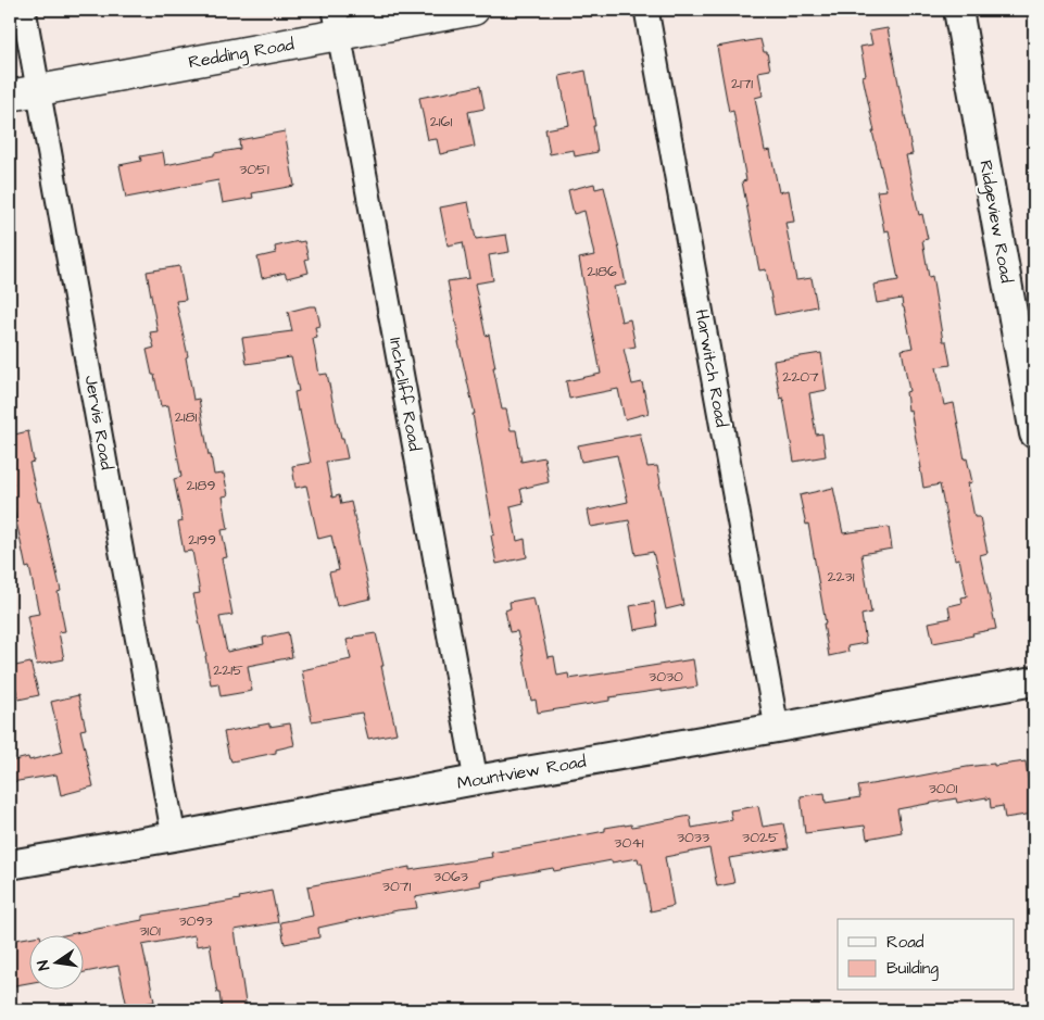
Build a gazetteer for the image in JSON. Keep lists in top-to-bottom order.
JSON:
{
  "streets": {
    "main road": ["Redding Road"],
    "street": [
      "Ridgeview Road",
      "Harwitch Road",
      "Inchcliff Road",
      "Jervis Road",
      "Mountview Road"
    ]
  },
  "crossings": [
    ["Redding Road", "Inchcliff Road"],
    ["Redding Road", "Jervis Road"],
    ["Harwitch Road", "Mountview Road"],
    ["Inchcliff Road", "Mountview Road"],
    ["Jervis Road", "Mountview Road"]
  ],
  "house_numbers": [
    "2171",
    "2161",
    "3051",
    "2186",
    "2207",
    "2181",
    "2189",
    "2199",
    "2231",
    "2215",
    "3030",
    "3001",
    "3033",
    "3025",
    "3041",
    "3063",
    "3071",
    "3093",
    "3101"
  ],
  "legend": ["Road", "Building"],
  "north": "left"
}
